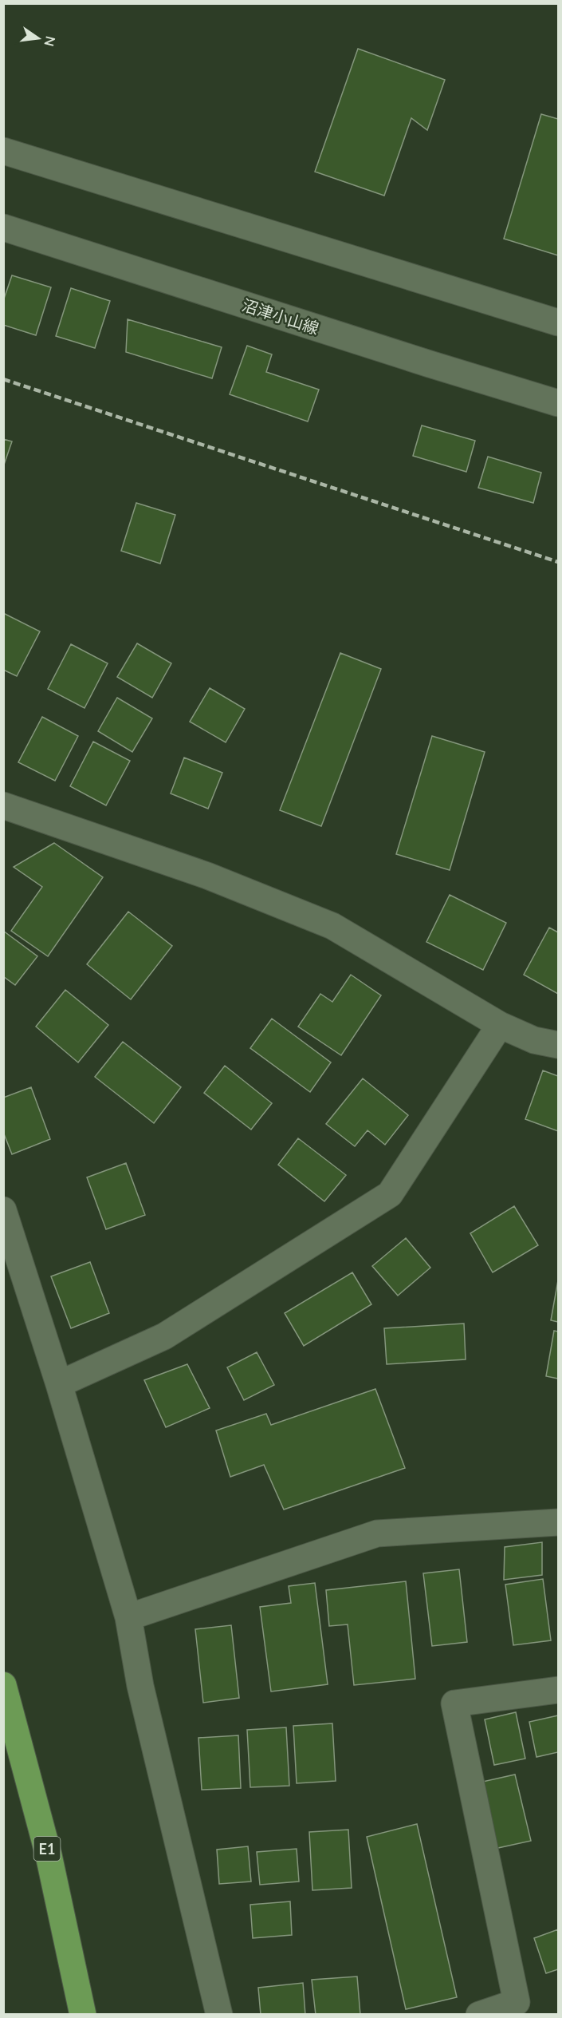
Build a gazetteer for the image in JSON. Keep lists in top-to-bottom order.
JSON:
{
  "streets": {
    "highway": ["E1"],
    "street": ["沼津小山線"]
  },
  "north": "right"
}
